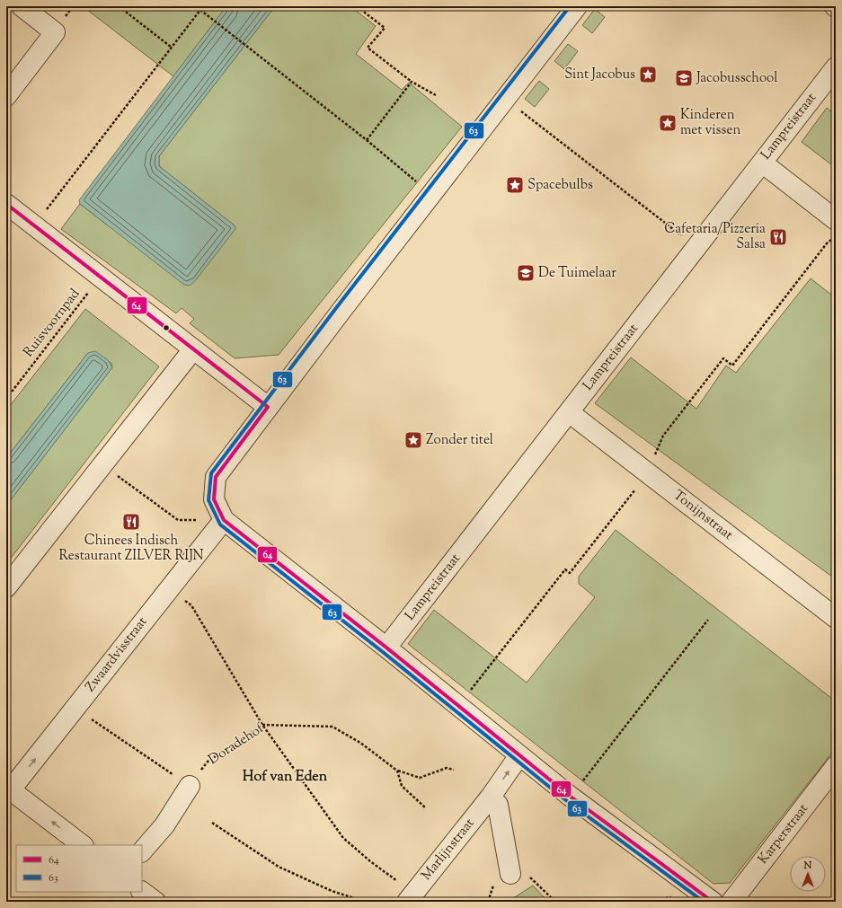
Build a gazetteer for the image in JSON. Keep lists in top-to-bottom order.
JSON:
{
  "streets": {
    "street": [
      "Lampreistraat",
      "Tonijnstraat",
      "Zwaardvisstraat",
      "Karperstraat",
      "Marlijnstraat"
    ],
    "path": ["Ruisvoornpad", "Doradehof"]
  },
  "crossings": [
    ["Lampreistraat", "Tonijnstraat"]
  ],
  "districts": ["Hof van Eden"],
  "places": {
    "place": [
      "Sint Jacobus",
      "Kinderen met vissen",
      "Spacebulbs",
      "Zonder titel"
    ],
    "school or university": ["Jacobusschool", "De Tuimelaar"],
    "restaurant": ["Cafetaria/Pizzeria Salsa", "Chinees Indisch Restaurant ZILVER RIJN"]
  },
  "lines": ["transit line 63", "transit line 64"],
  "legend": ["64", "63"],
  "north": "top"
}
